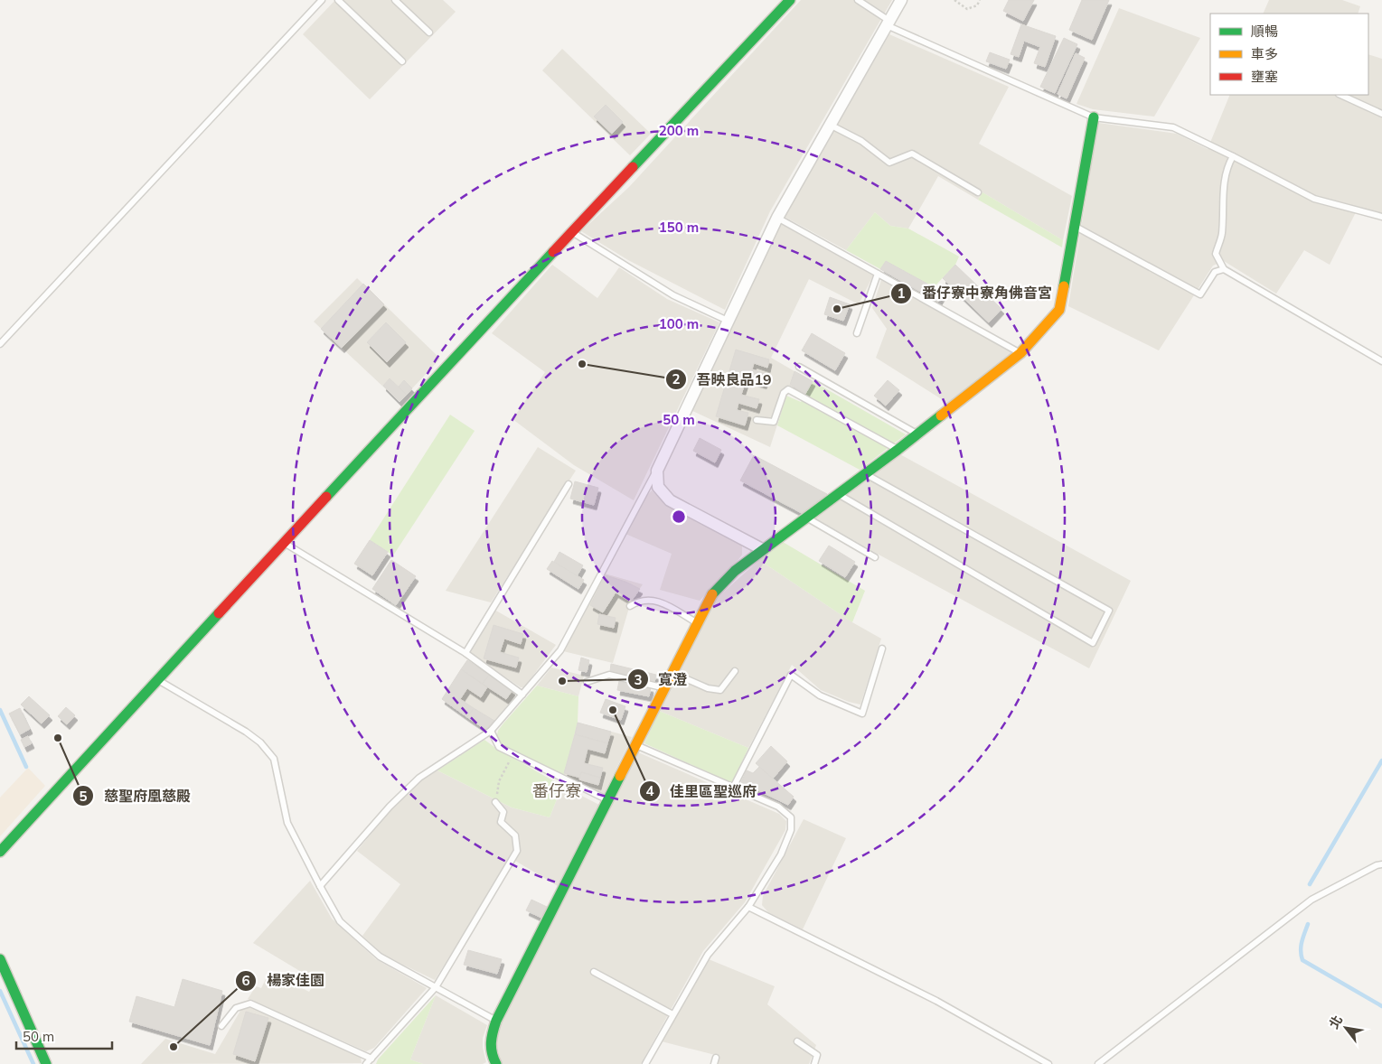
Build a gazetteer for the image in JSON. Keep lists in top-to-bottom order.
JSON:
{
  "districts": ["番仔寮"],
  "places": [
    "番仔寮中寮角佛音宮",
    "吾映良品19",
    "寬澄",
    "佳里區聖巡府",
    "慈聖府凰慈殿",
    "楊家佳園"
  ],
  "legend": ["順暢", "車多", "壅塞"],
  "scale_bar": "50 m",
  "north": "top left",
  "rings": [
    "200 m",
    "150 m",
    "100 m",
    "50 m"
  ]
}
